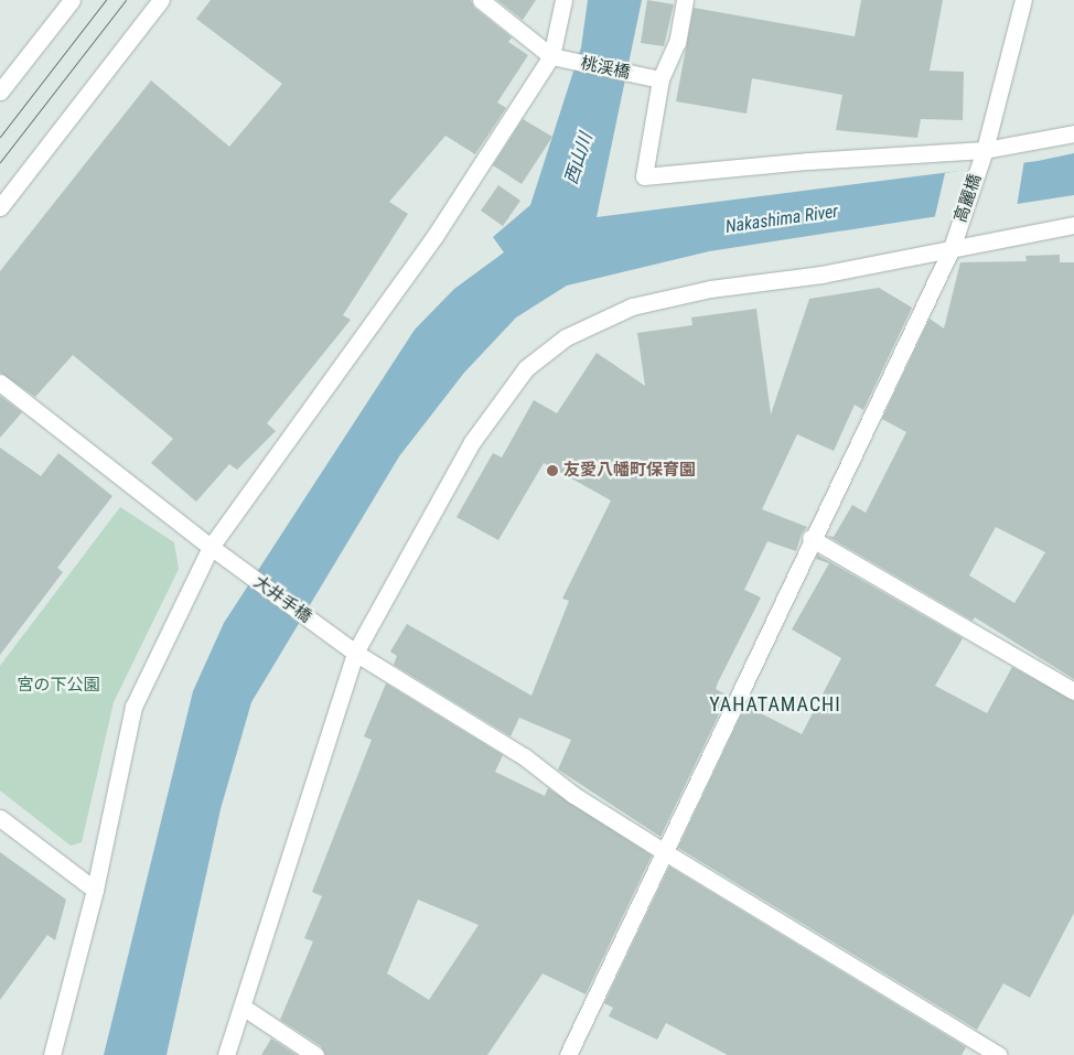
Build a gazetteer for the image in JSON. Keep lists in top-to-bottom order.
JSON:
{
  "streets": {
    "street": ["桃渓橋", "高麗橋", "大井手橋"]
  },
  "crossings": [
    ["高麗橋", "大井手橋"]
  ],
  "districts": ["YAHATAMACHI"],
  "water": ["西山川", "Nakashima River"],
  "parks": ["宮の下公園"],
  "places": ["友愛八幡町保育園"]
}
